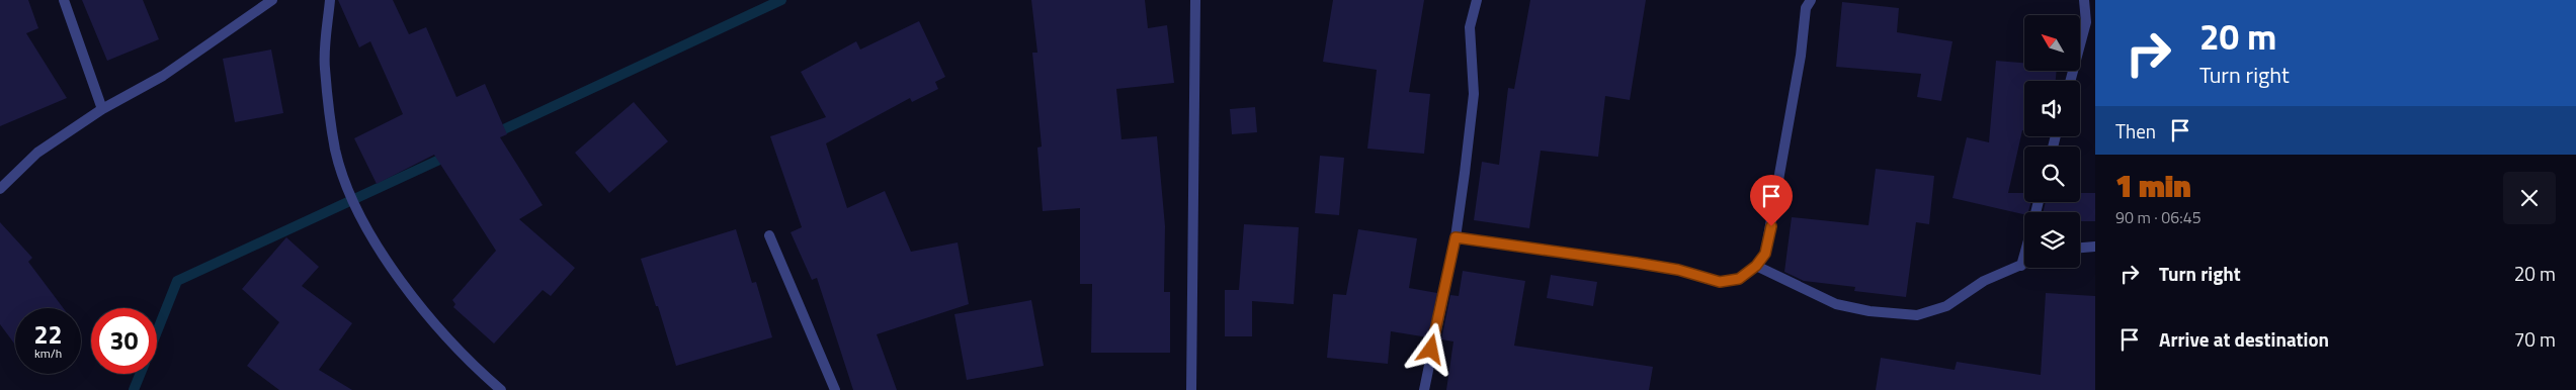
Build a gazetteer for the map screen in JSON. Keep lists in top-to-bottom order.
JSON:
{
  "north": "top left",
  "page": {
    "turn": ["20 m", "Turn right"],
    "then": "Then",
    "heading": ["1 min", "90 m · 06:45"],
    "list": [
      {
        "name": "Turn right",
        "value": "20 m"
      },
      {
        "name": "Arrive at destination",
        "value": "70 m"
      }
    ],
    "speed": "22 km/h",
    "limit": "30"
  }
}
